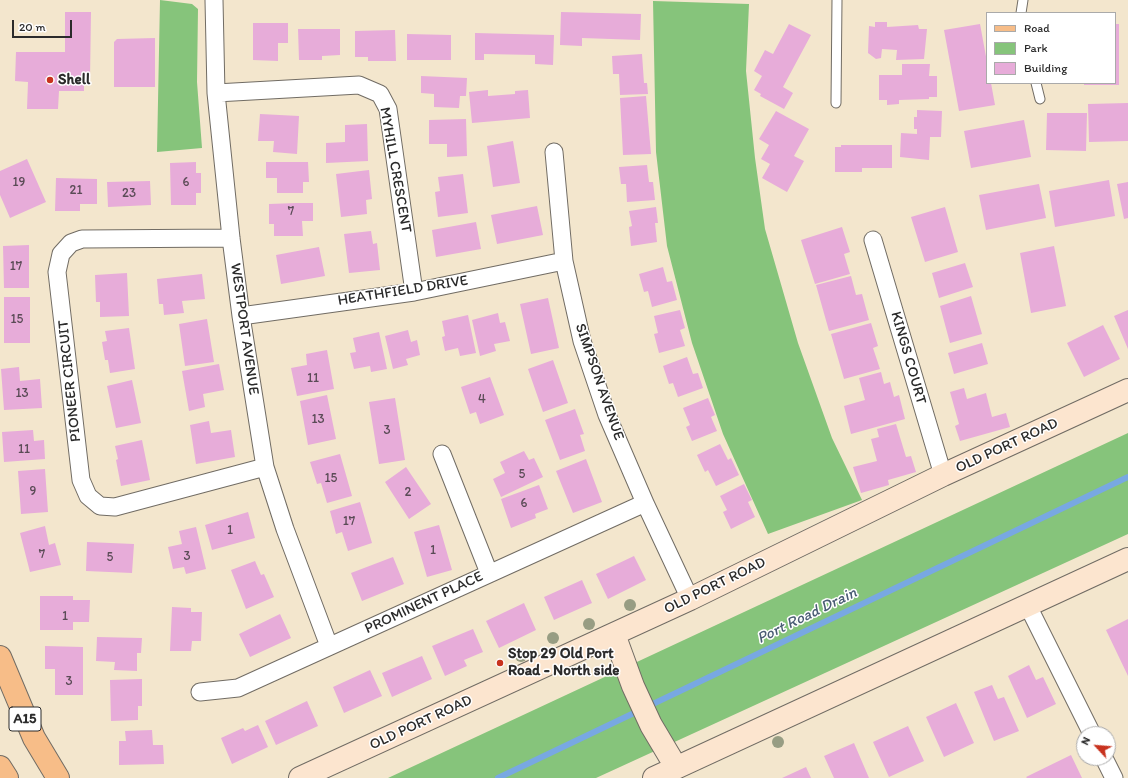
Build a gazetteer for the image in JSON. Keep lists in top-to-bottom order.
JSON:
{
  "streets": {
    "main road": ["OLD PORT ROAD", "A15"],
    "street": [
      "MYHILL CRESCENT",
      "HEATHFIELD DRIVE",
      "WESTPORT AVENUE",
      "KINGS COURT",
      "PIONEER CIRCUIT",
      "SIMPSON AVENUE",
      "PROMINENT PLACE"
    ]
  },
  "crossings": [
    ["MYHILL CRESCENT", "HEATHFIELD DRIVE"],
    ["MYHILL CRESCENT", "WESTPORT AVENUE"],
    ["HEATHFIELD DRIVE", "WESTPORT AVENUE"],
    ["HEATHFIELD DRIVE", "SIMPSON AVENUE"],
    ["WESTPORT AVENUE", "PIONEER CIRCUIT"],
    ["WESTPORT AVENUE", "PROMINENT PLACE"],
    ["KINGS COURT", "OLD PORT ROAD"],
    ["SIMPSON AVENUE", "OLD PORT ROAD"],
    ["SIMPSON AVENUE", "PROMINENT PLACE"]
  ],
  "water": ["Port Road Drain"],
  "places": ["Shell", "Stop 29 Old Port Road - North side"],
  "house_numbers": [
    "19",
    "6",
    "21",
    "23",
    "7",
    "17",
    "15",
    "11",
    "13",
    "4",
    "13",
    "3",
    "11",
    "5",
    "15",
    "9",
    "2",
    "6",
    "17",
    "1",
    "1",
    "7",
    "3",
    "5",
    "1",
    "3"
  ],
  "legend": ["Road", "Park", "Building"],
  "scale_bar": "20 m",
  "north": "top left"
}
